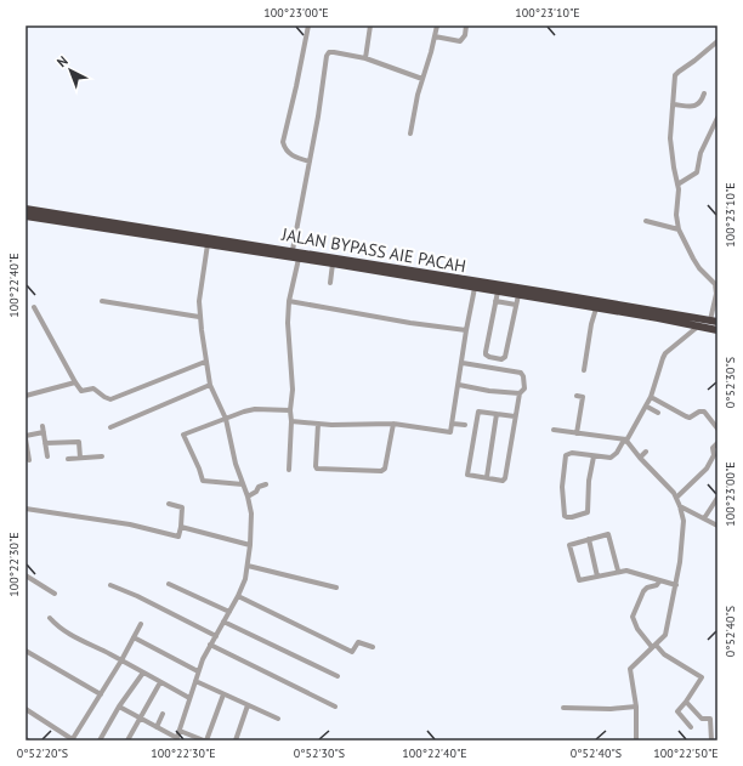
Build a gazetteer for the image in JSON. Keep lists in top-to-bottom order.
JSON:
{
  "streets": {
    "highway": ["JALAN BYPASS AIE PACAH"]
  },
  "north": "top left",
  "coordinates": [
    "100°23'00\"E",
    "100°23'10\"E",
    "100°22'40\"E",
    "0°52'30\"S",
    "100°22'30\"E",
    "0°52'40\"S",
    "0°52'20\"S",
    "100°22'50\"E"
  ]
}
